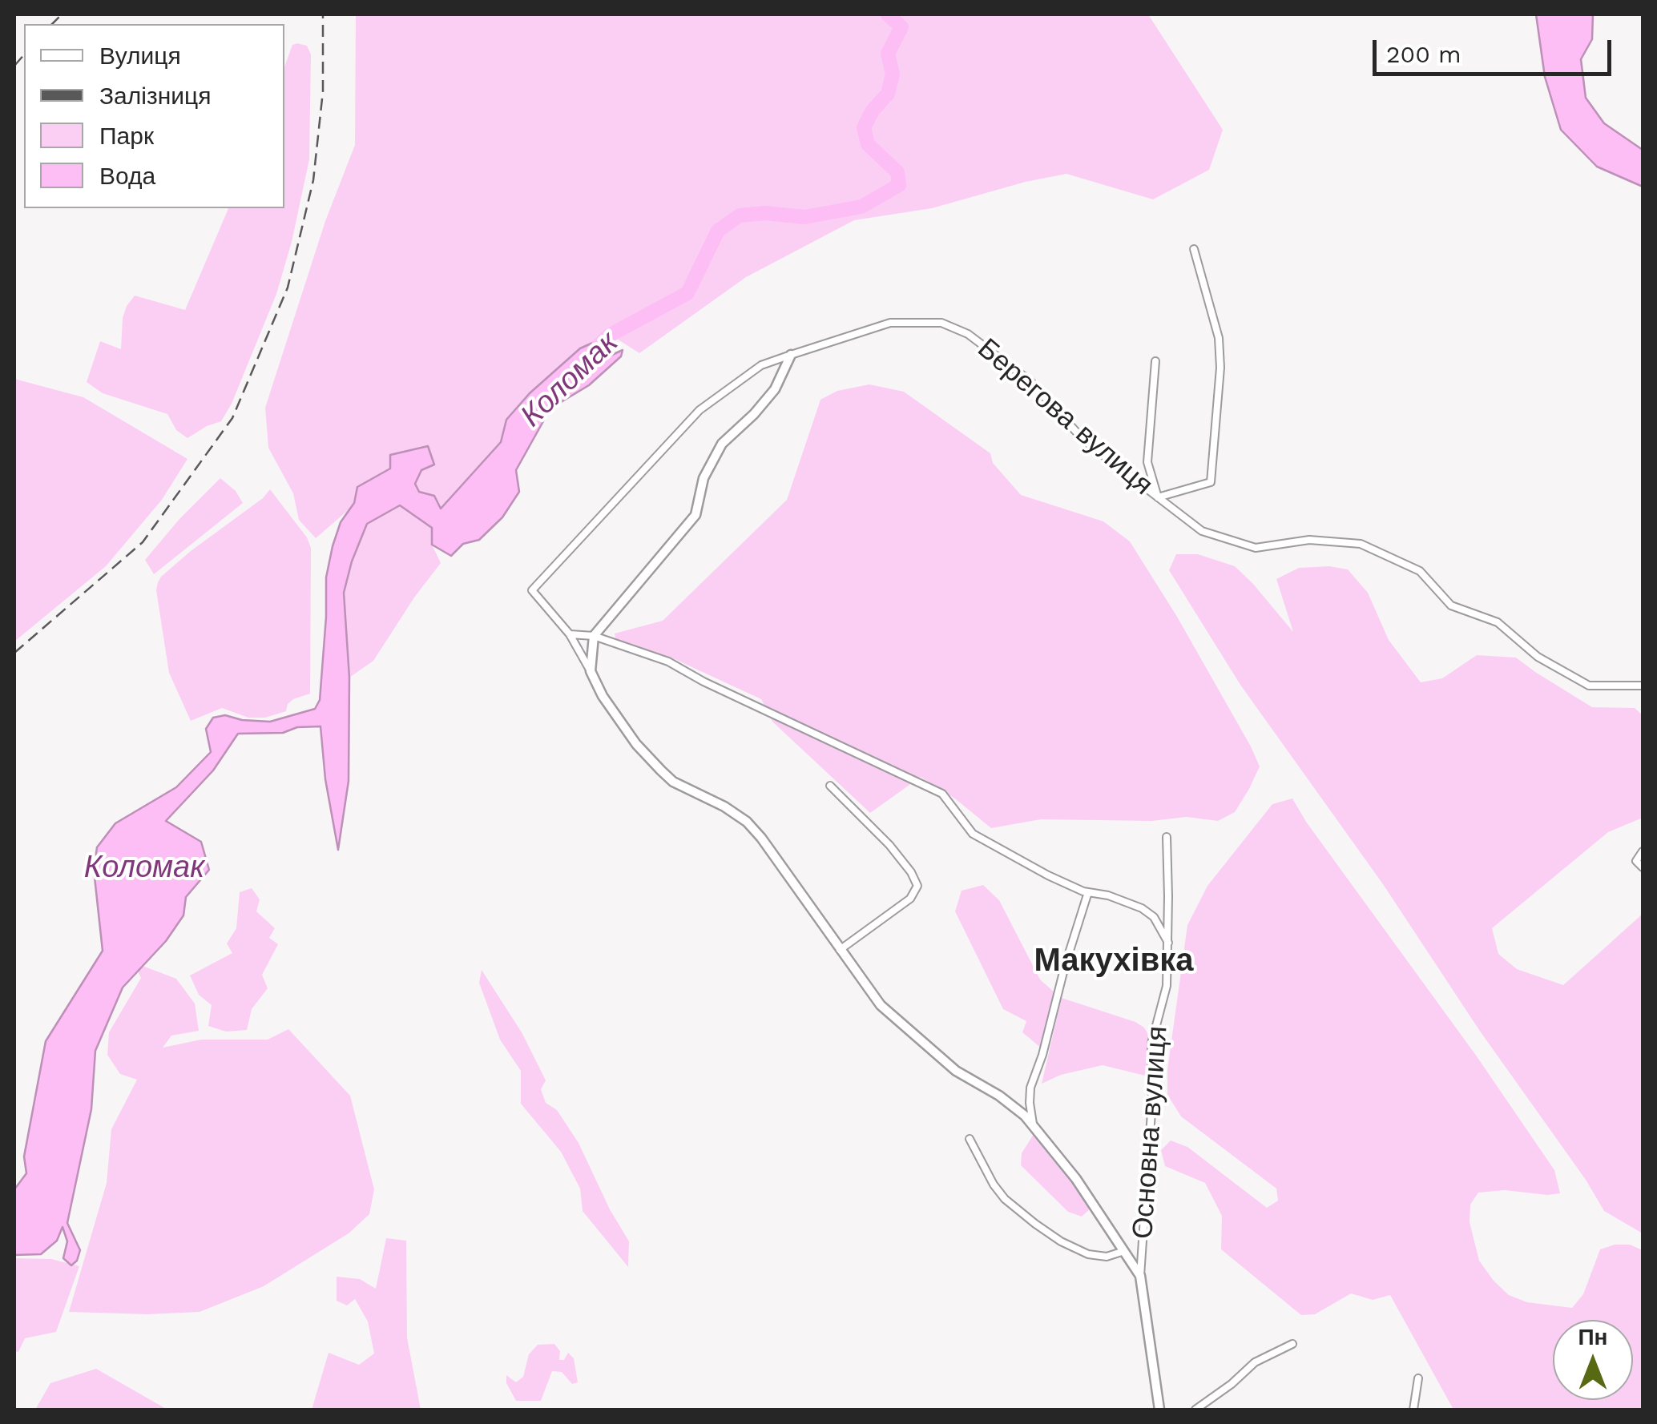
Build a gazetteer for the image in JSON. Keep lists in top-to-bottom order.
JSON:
{
  "streets": {
    "street": ["Берегова вулиця", "Основна вулиця"]
  },
  "districts": ["Макухівка"],
  "water": ["Коломак"],
  "legend": [
    "Вулиця",
    "Залізниця",
    "Парк",
    "Вода"
  ],
  "scale_bar": "200 m",
  "north": "top"
}
